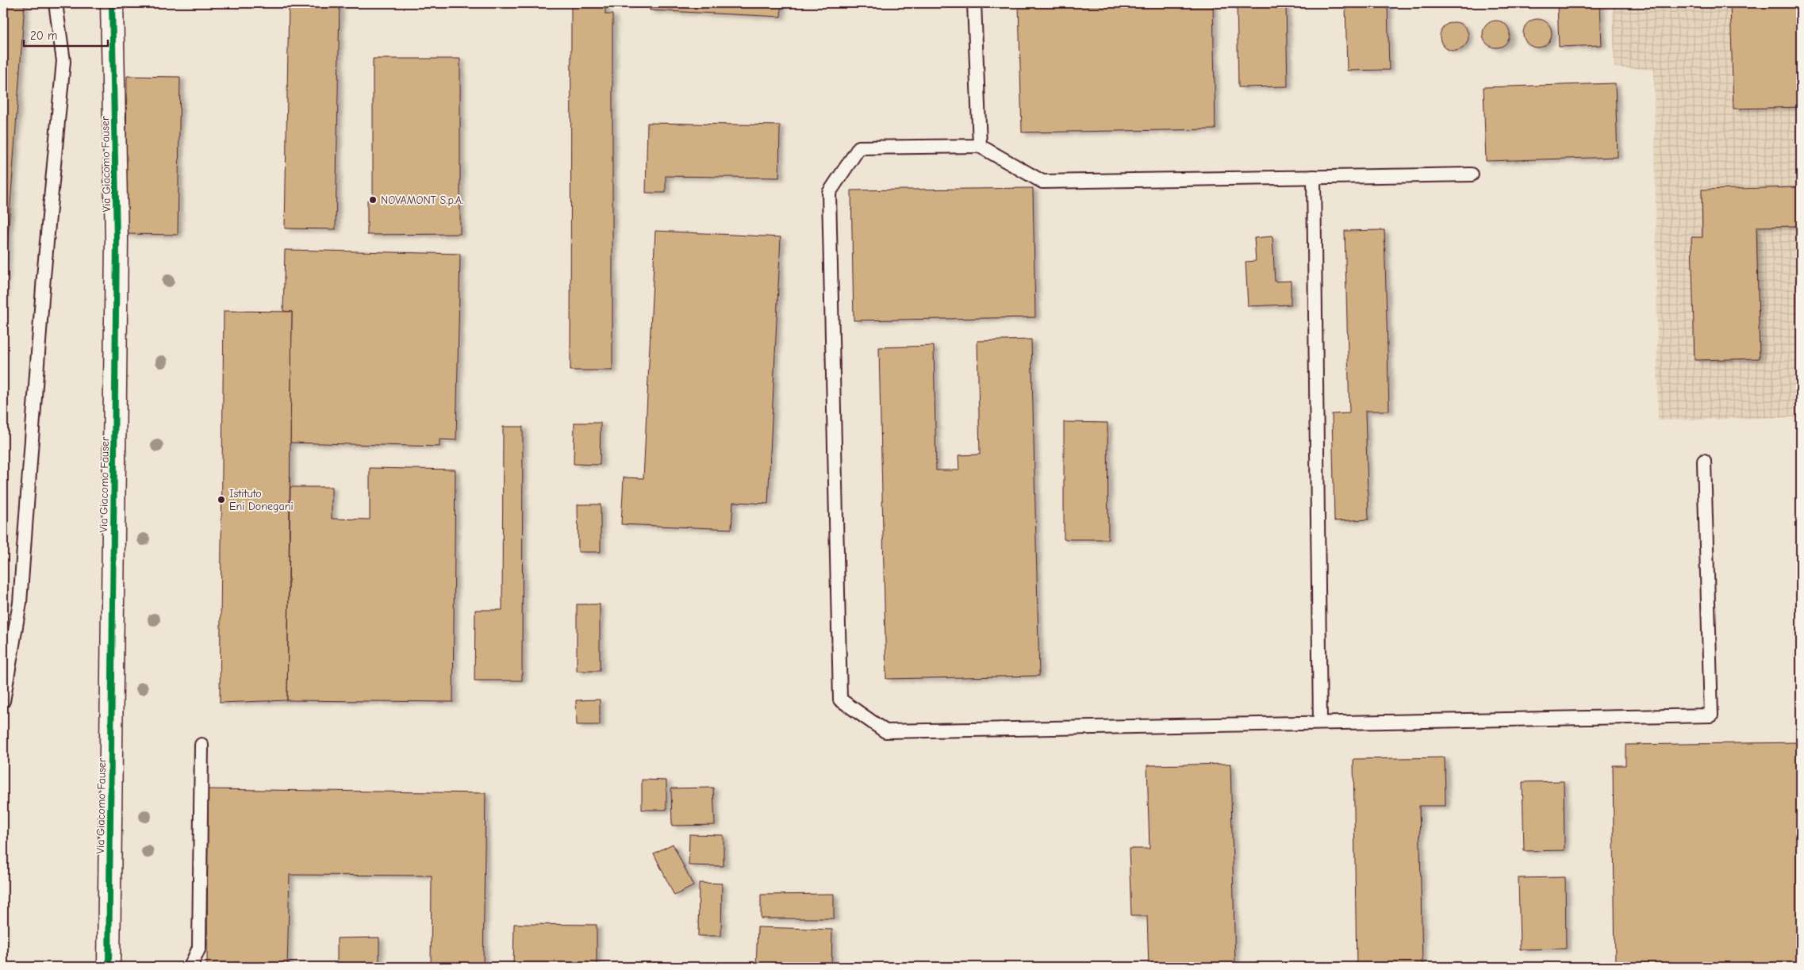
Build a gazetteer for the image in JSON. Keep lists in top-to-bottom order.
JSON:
{
  "streets": {
    "street": ["Via Giacomo Fauser"]
  },
  "places": ["NOVAMONT S.p.A.", "Istituto Eni Donegani"],
  "scale_bar": "20 m"
}
